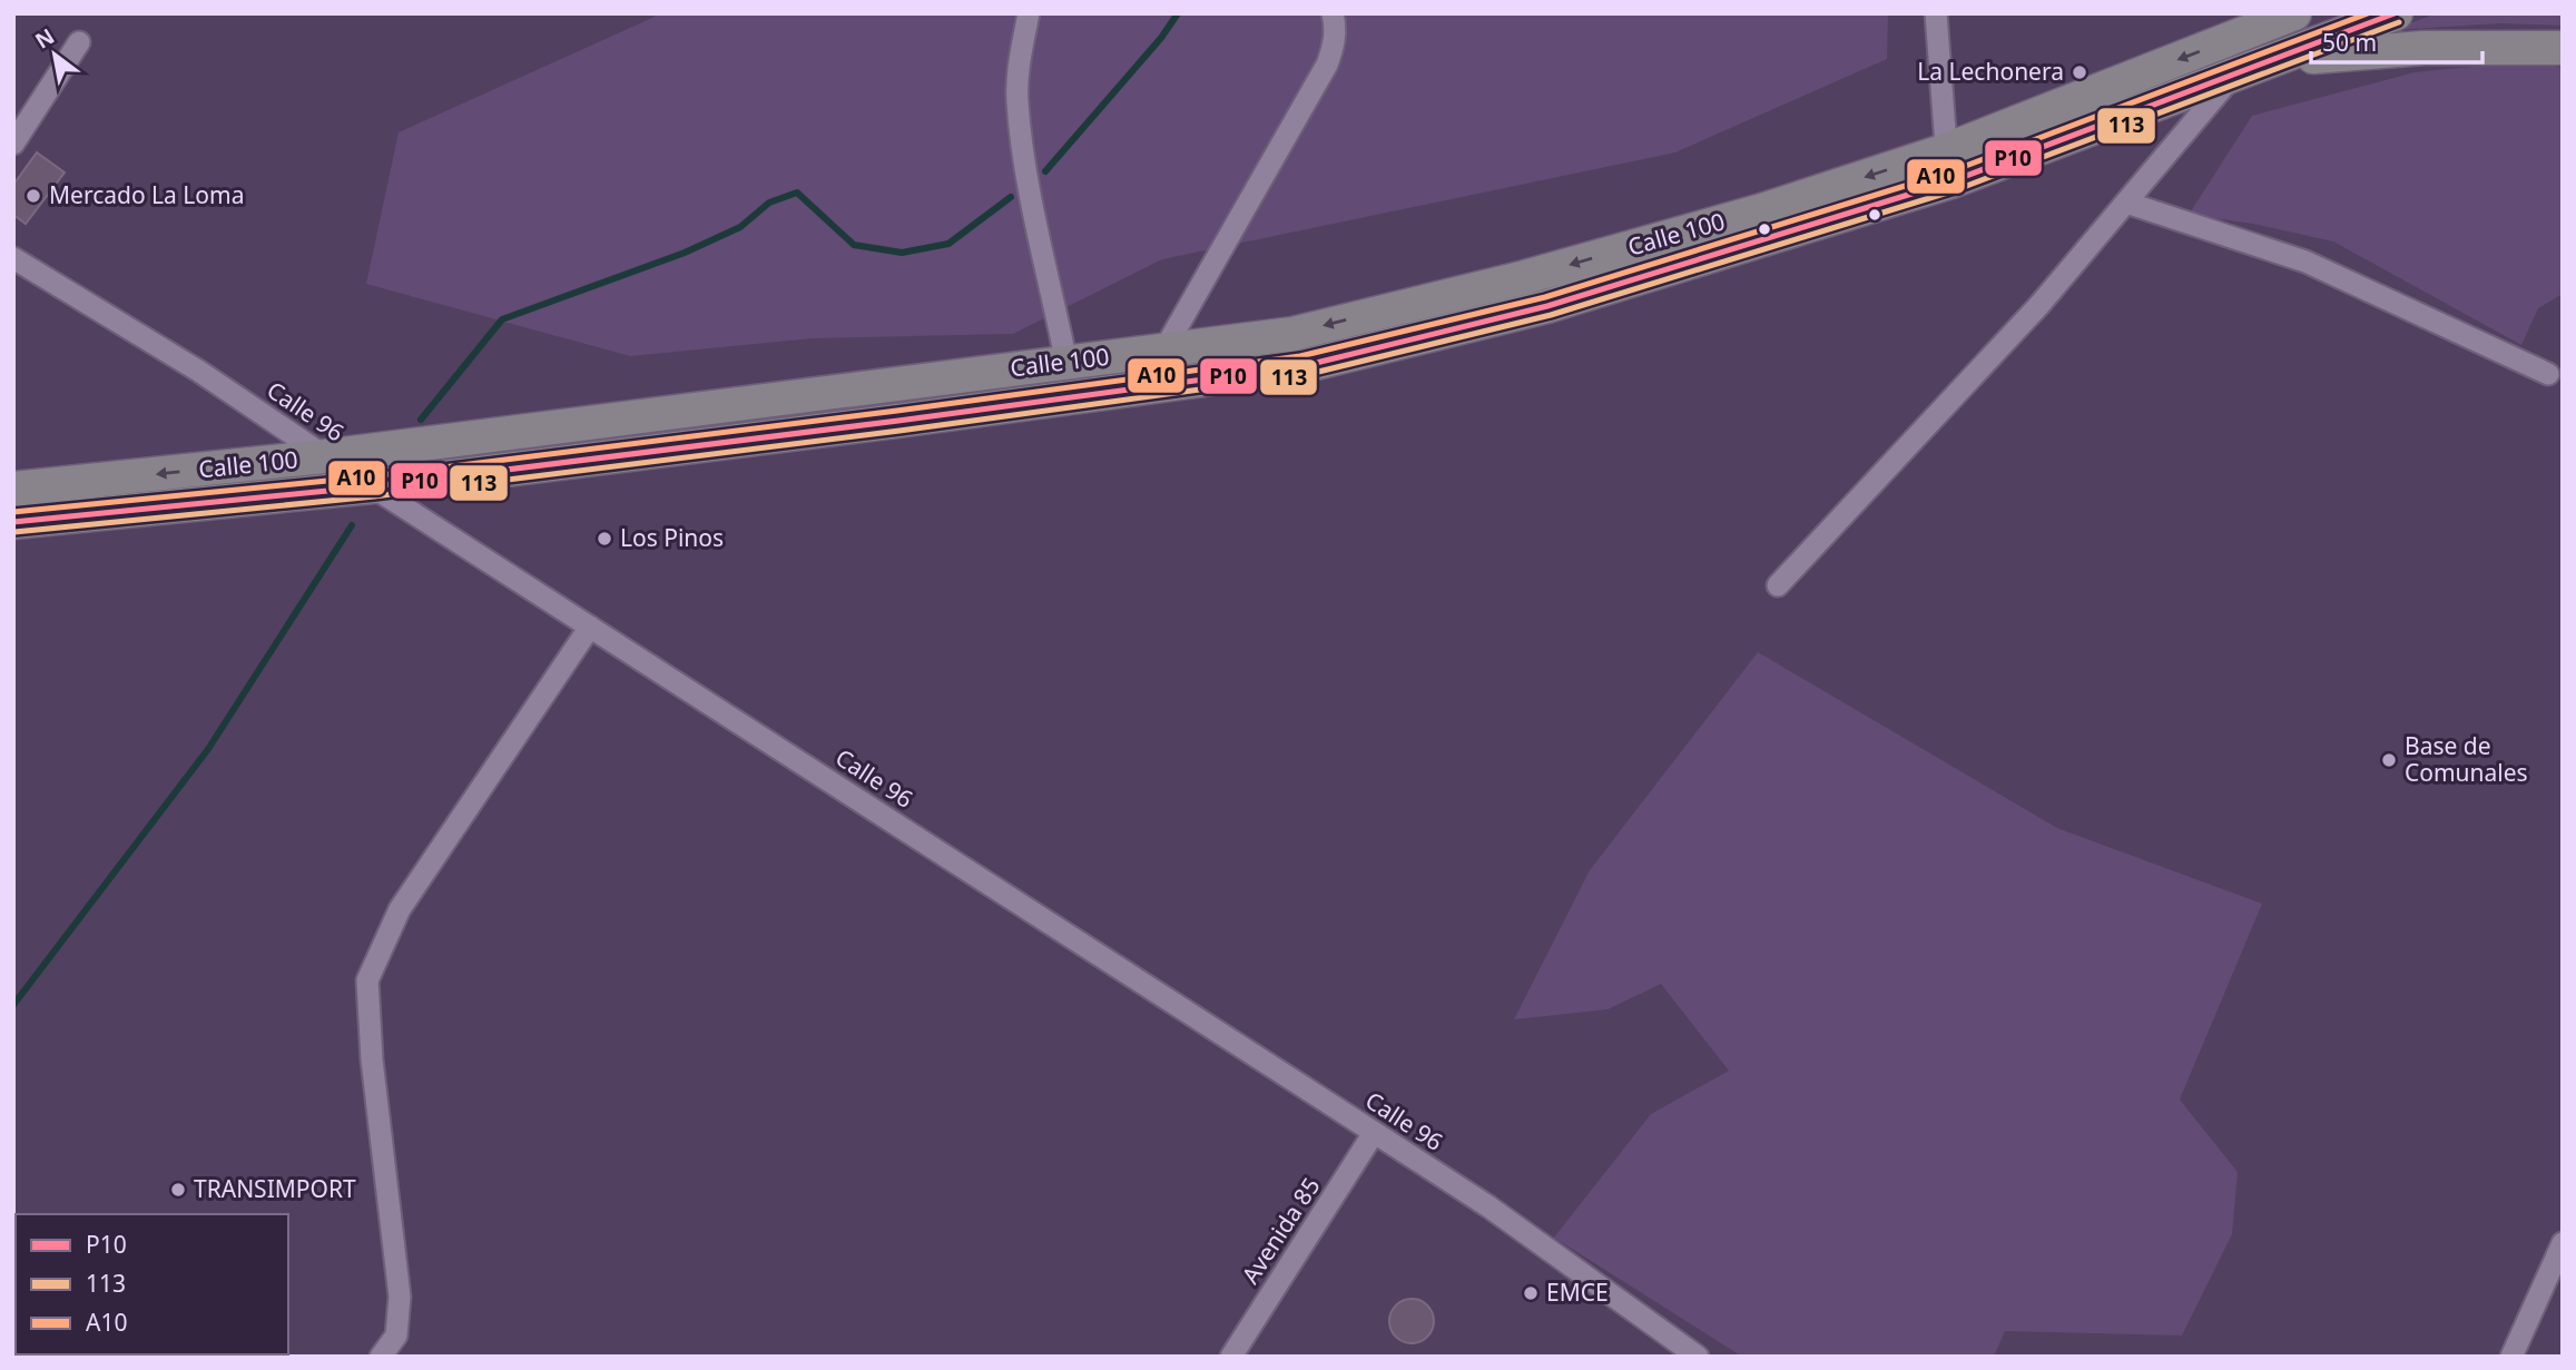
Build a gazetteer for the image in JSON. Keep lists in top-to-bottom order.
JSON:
{
  "streets": {
    "highway": ["Calle 100"],
    "street": ["Calle 96", "Avenida 85"]
  },
  "crossings": [
    ["Calle 100", "Calle 96"],
    ["Calle 96", "Avenida 85"]
  ],
  "places": [
    "La Lechonera",
    "Mercado La Loma",
    "Los Pinos",
    "Base de Comunales",
    "TRANSIMPORT",
    "EMCE"
  ],
  "lines": ["transit line P10", "transit line A10", "transit line 113"],
  "legend": ["P10", "113", "A10"],
  "scale_bar": "50 m",
  "north": "top left"
}
